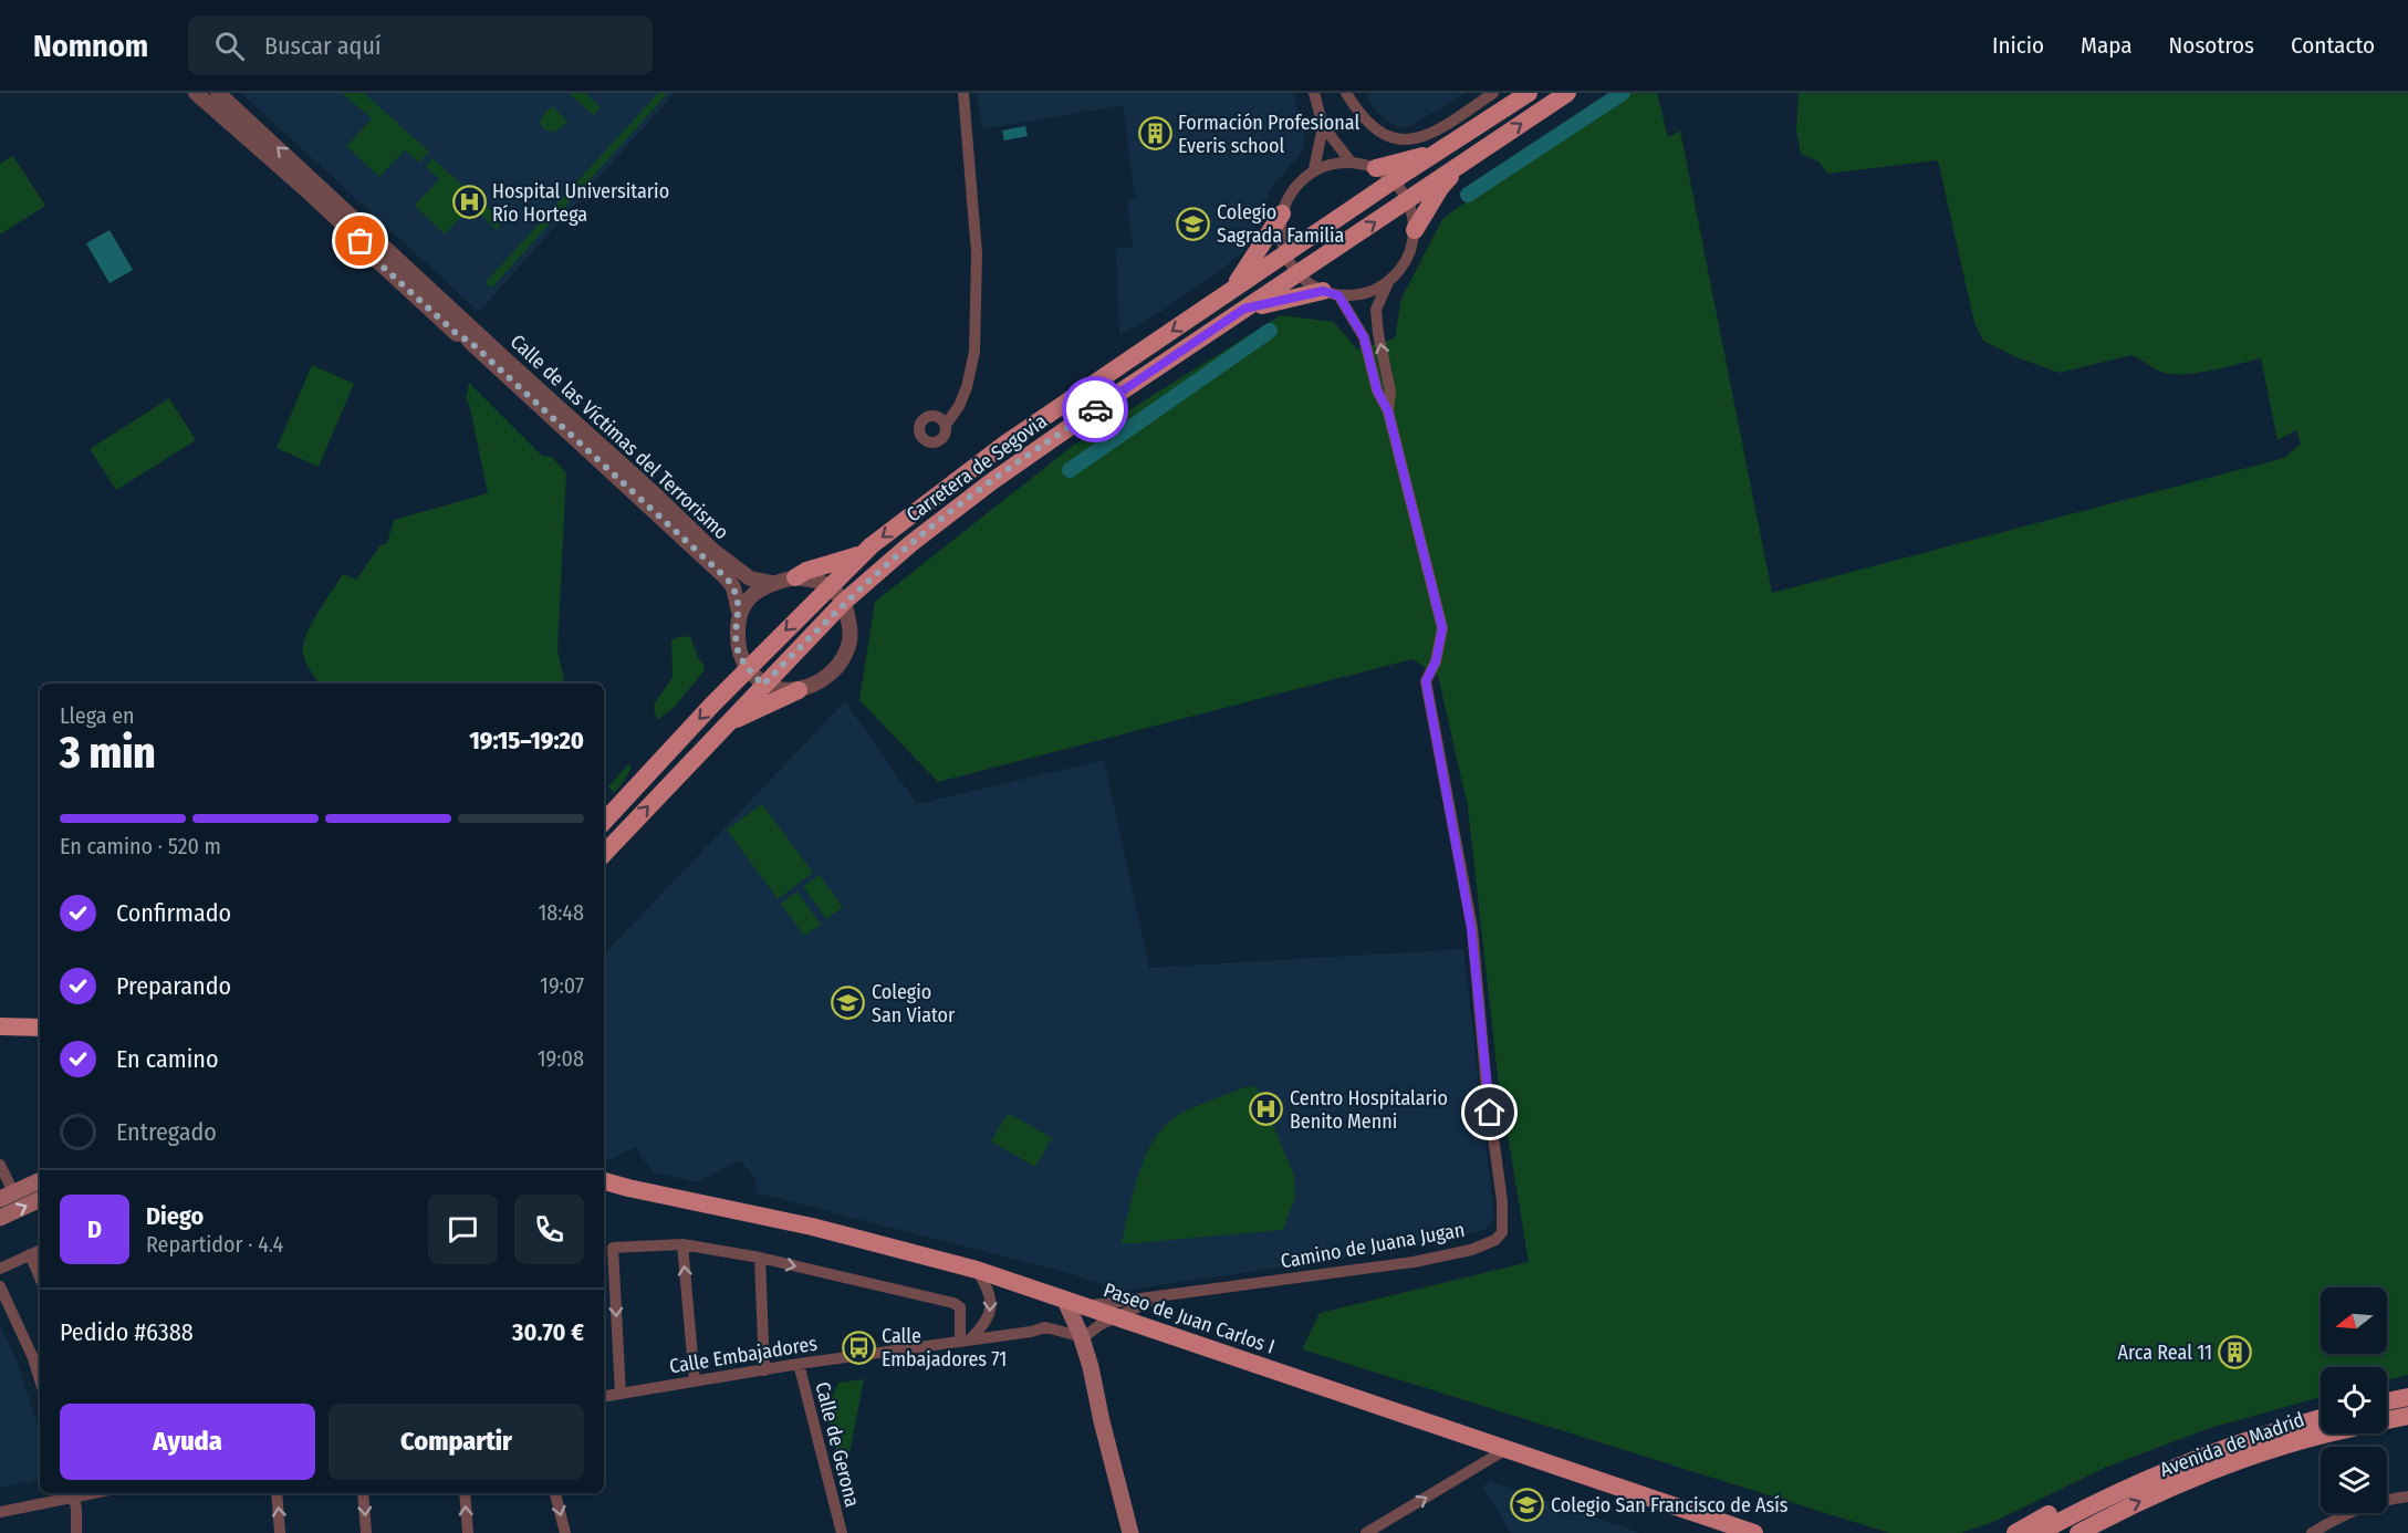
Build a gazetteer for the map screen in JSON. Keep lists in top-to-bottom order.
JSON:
{
  "streets": {
    "main road": ["Carretera de Segovia", "Paseo de Juan Carlos I", "Avenida de Madrid"],
    "street": [
      "Calle de las Víctimas del Terrorismo",
      "Camino de Juana Jugan",
      "Calle Embajadores",
      "Calle de Gerona"
    ]
  },
  "crossings": [
    ["Camino de Juana Jugan", "Paseo de Juan Carlos I"],
    ["Camino de Juana Jugan", "Calle Embajadores"],
    ["Calle Embajadores", "Calle de Gerona"]
  ],
  "places": {
    "building": ["Formación Profesional Everis school", "Arca Real 11"],
    "hospital": ["Hospital Universitario Río Hortega", "Centro Hospitalario Benito Menni"],
    "school or university": ["Colegio Sagrada Familia", "Colegio San Viator", "Colegio San Francisco de Asís"],
    "bus stop": ["Calle Embajadores 71"]
  },
  "north": "left",
  "page": {
    "header": "Nomnom",
    "search": "Buscar aquí",
    "nav": [
      "Inicio",
      "Mapa",
      "Nosotros",
      "Contacto"
    ],
    "heading": ["3 min", "Llega en", "19:15–19:20"],
    "panel": [
      "Diego",
      "Repartidor · 4.4",
      "Pedido #6388",
      "30.70 €"
    ],
    "bar": "En camino · 520 m",
    "list": [
      ["Confirmado", "18:48"],
      ["Preparando", "19:07"],
      ["En camino", "19:08"],
      "Entregado"
    ],
    "round": "D",
    "buttons": ["Ayuda", "Compartir"]
  }
}
